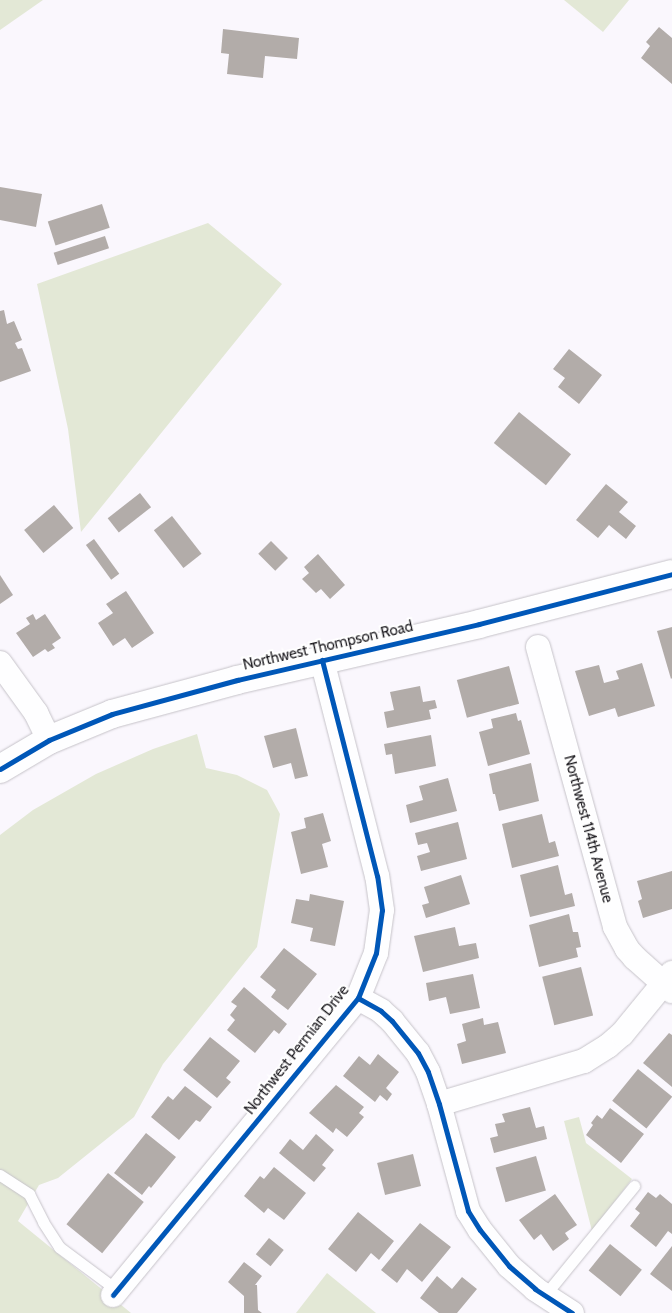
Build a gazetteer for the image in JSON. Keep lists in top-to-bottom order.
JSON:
{
  "streets": {
    "street": ["Northwest Thompson Road", "Northwest 114th Avenue", "Northwest Permian Drive"]
  },
  "crossings": [
    ["Northwest Thompson Road", "Northwest Permian Drive"]
  ]
}
